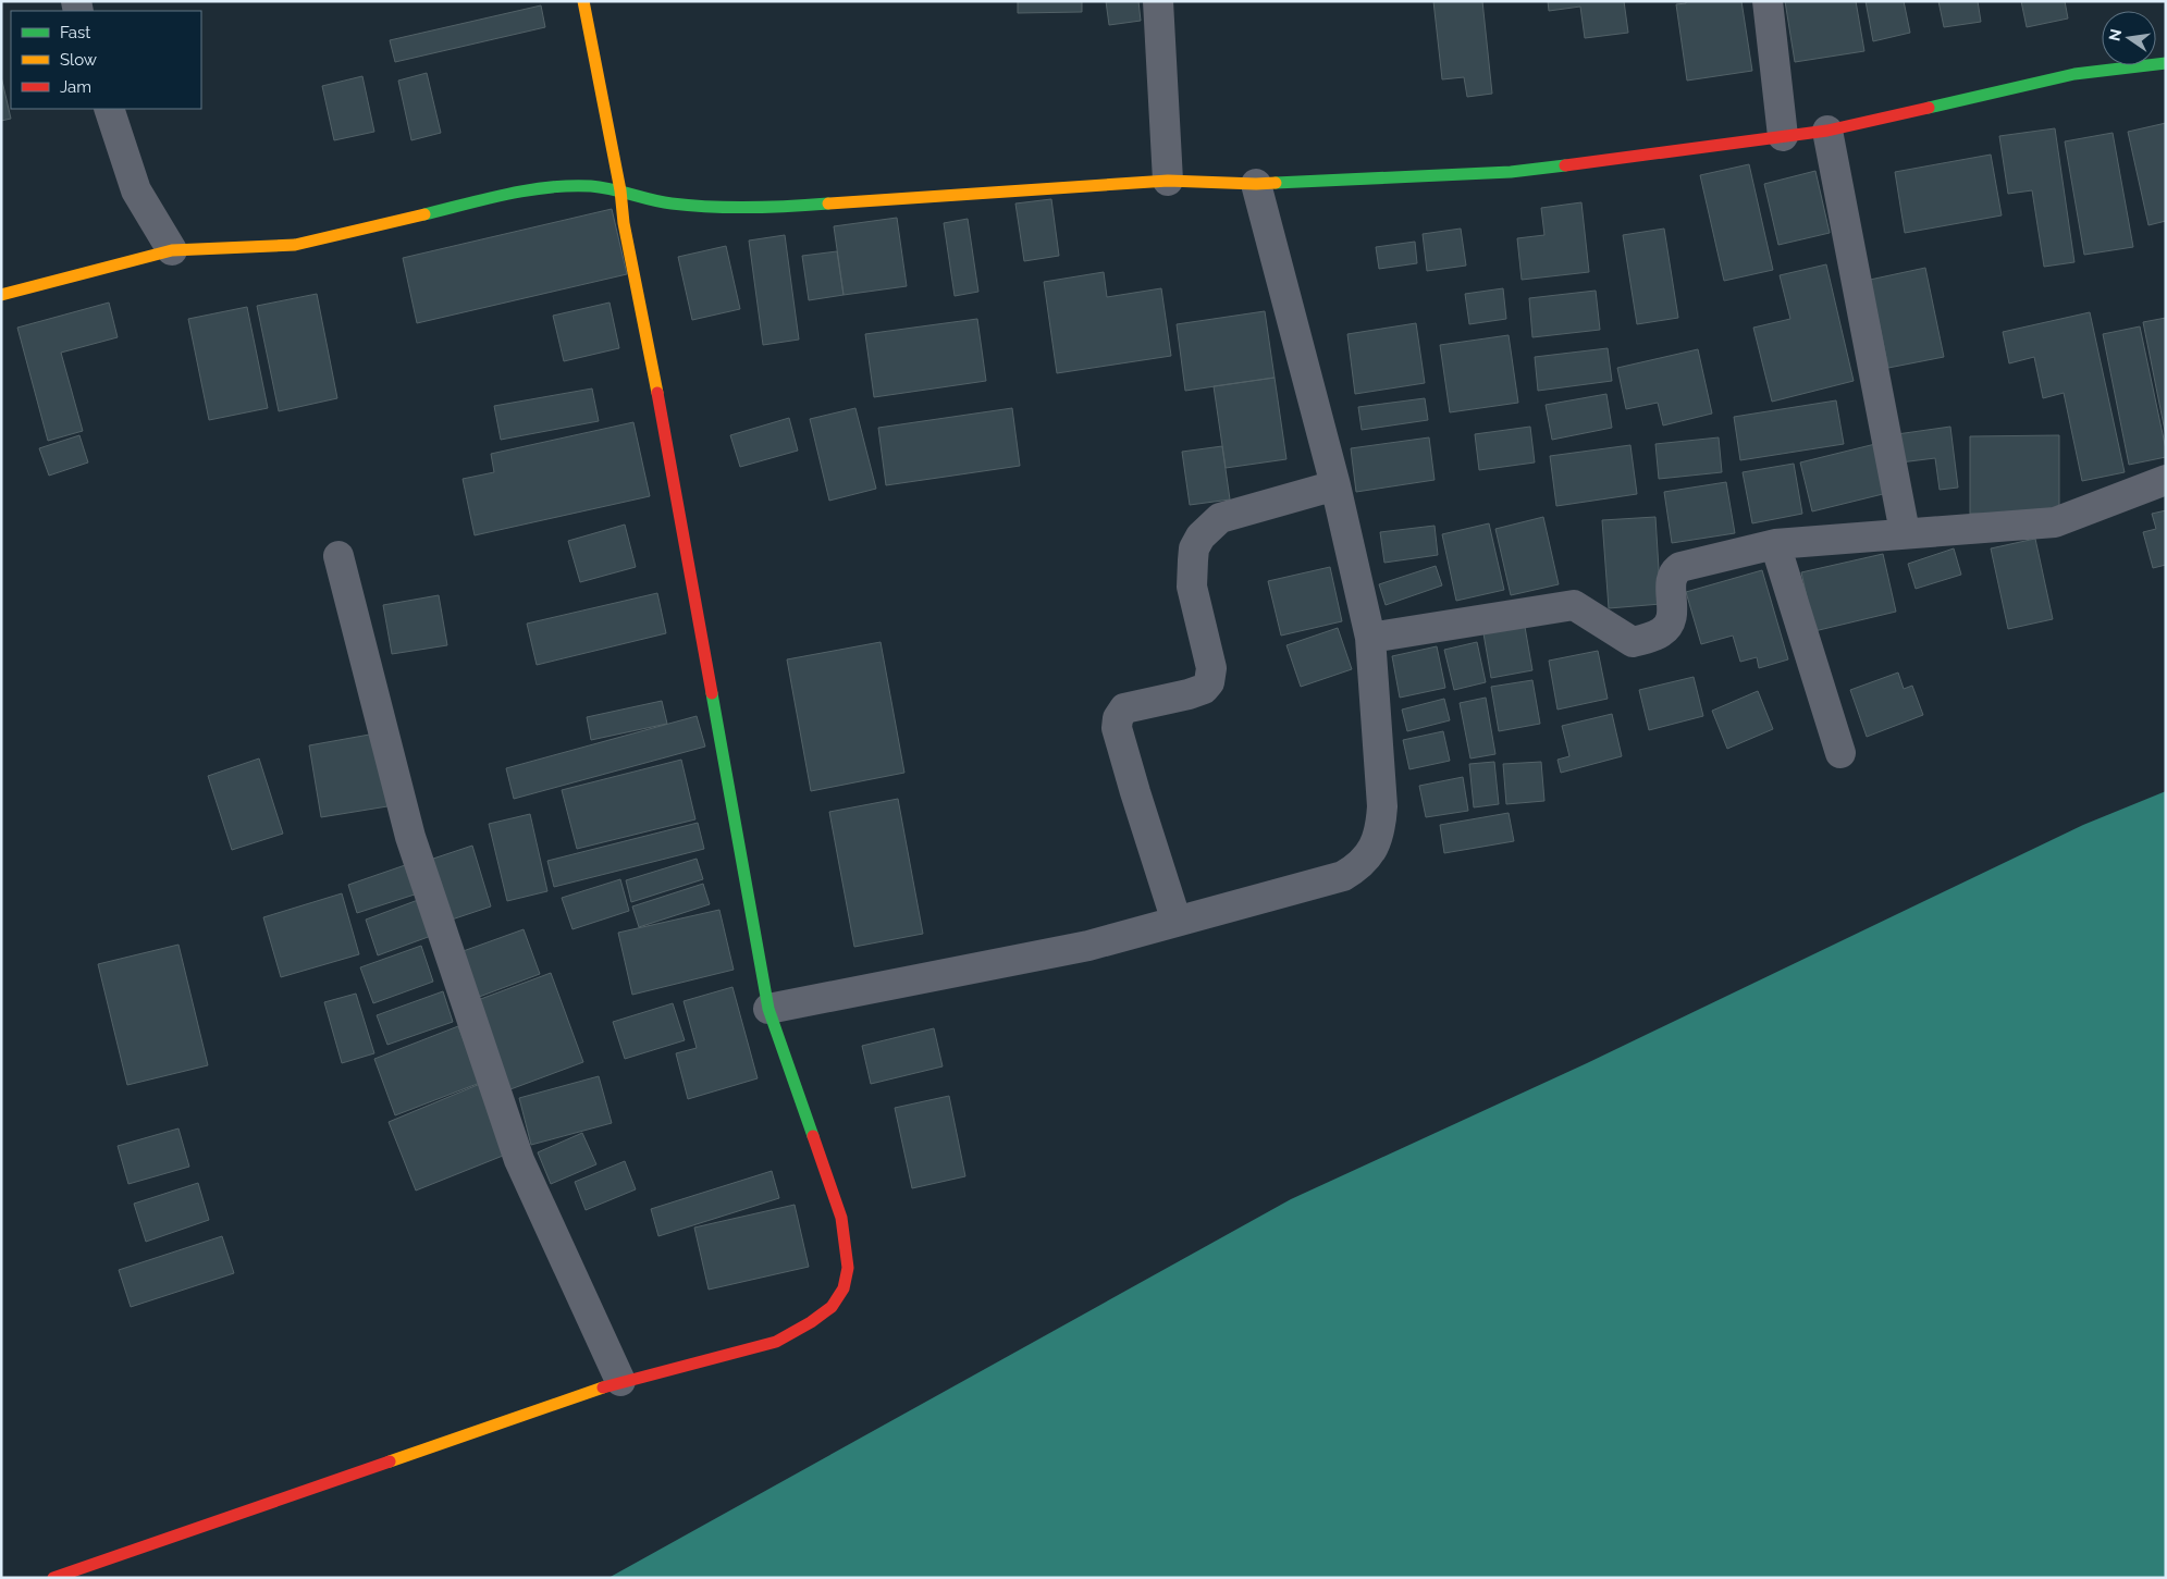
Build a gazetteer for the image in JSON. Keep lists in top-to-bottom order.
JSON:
{
  "legend": ["Fast", "Slow", "Jam"],
  "north": "left"
}
